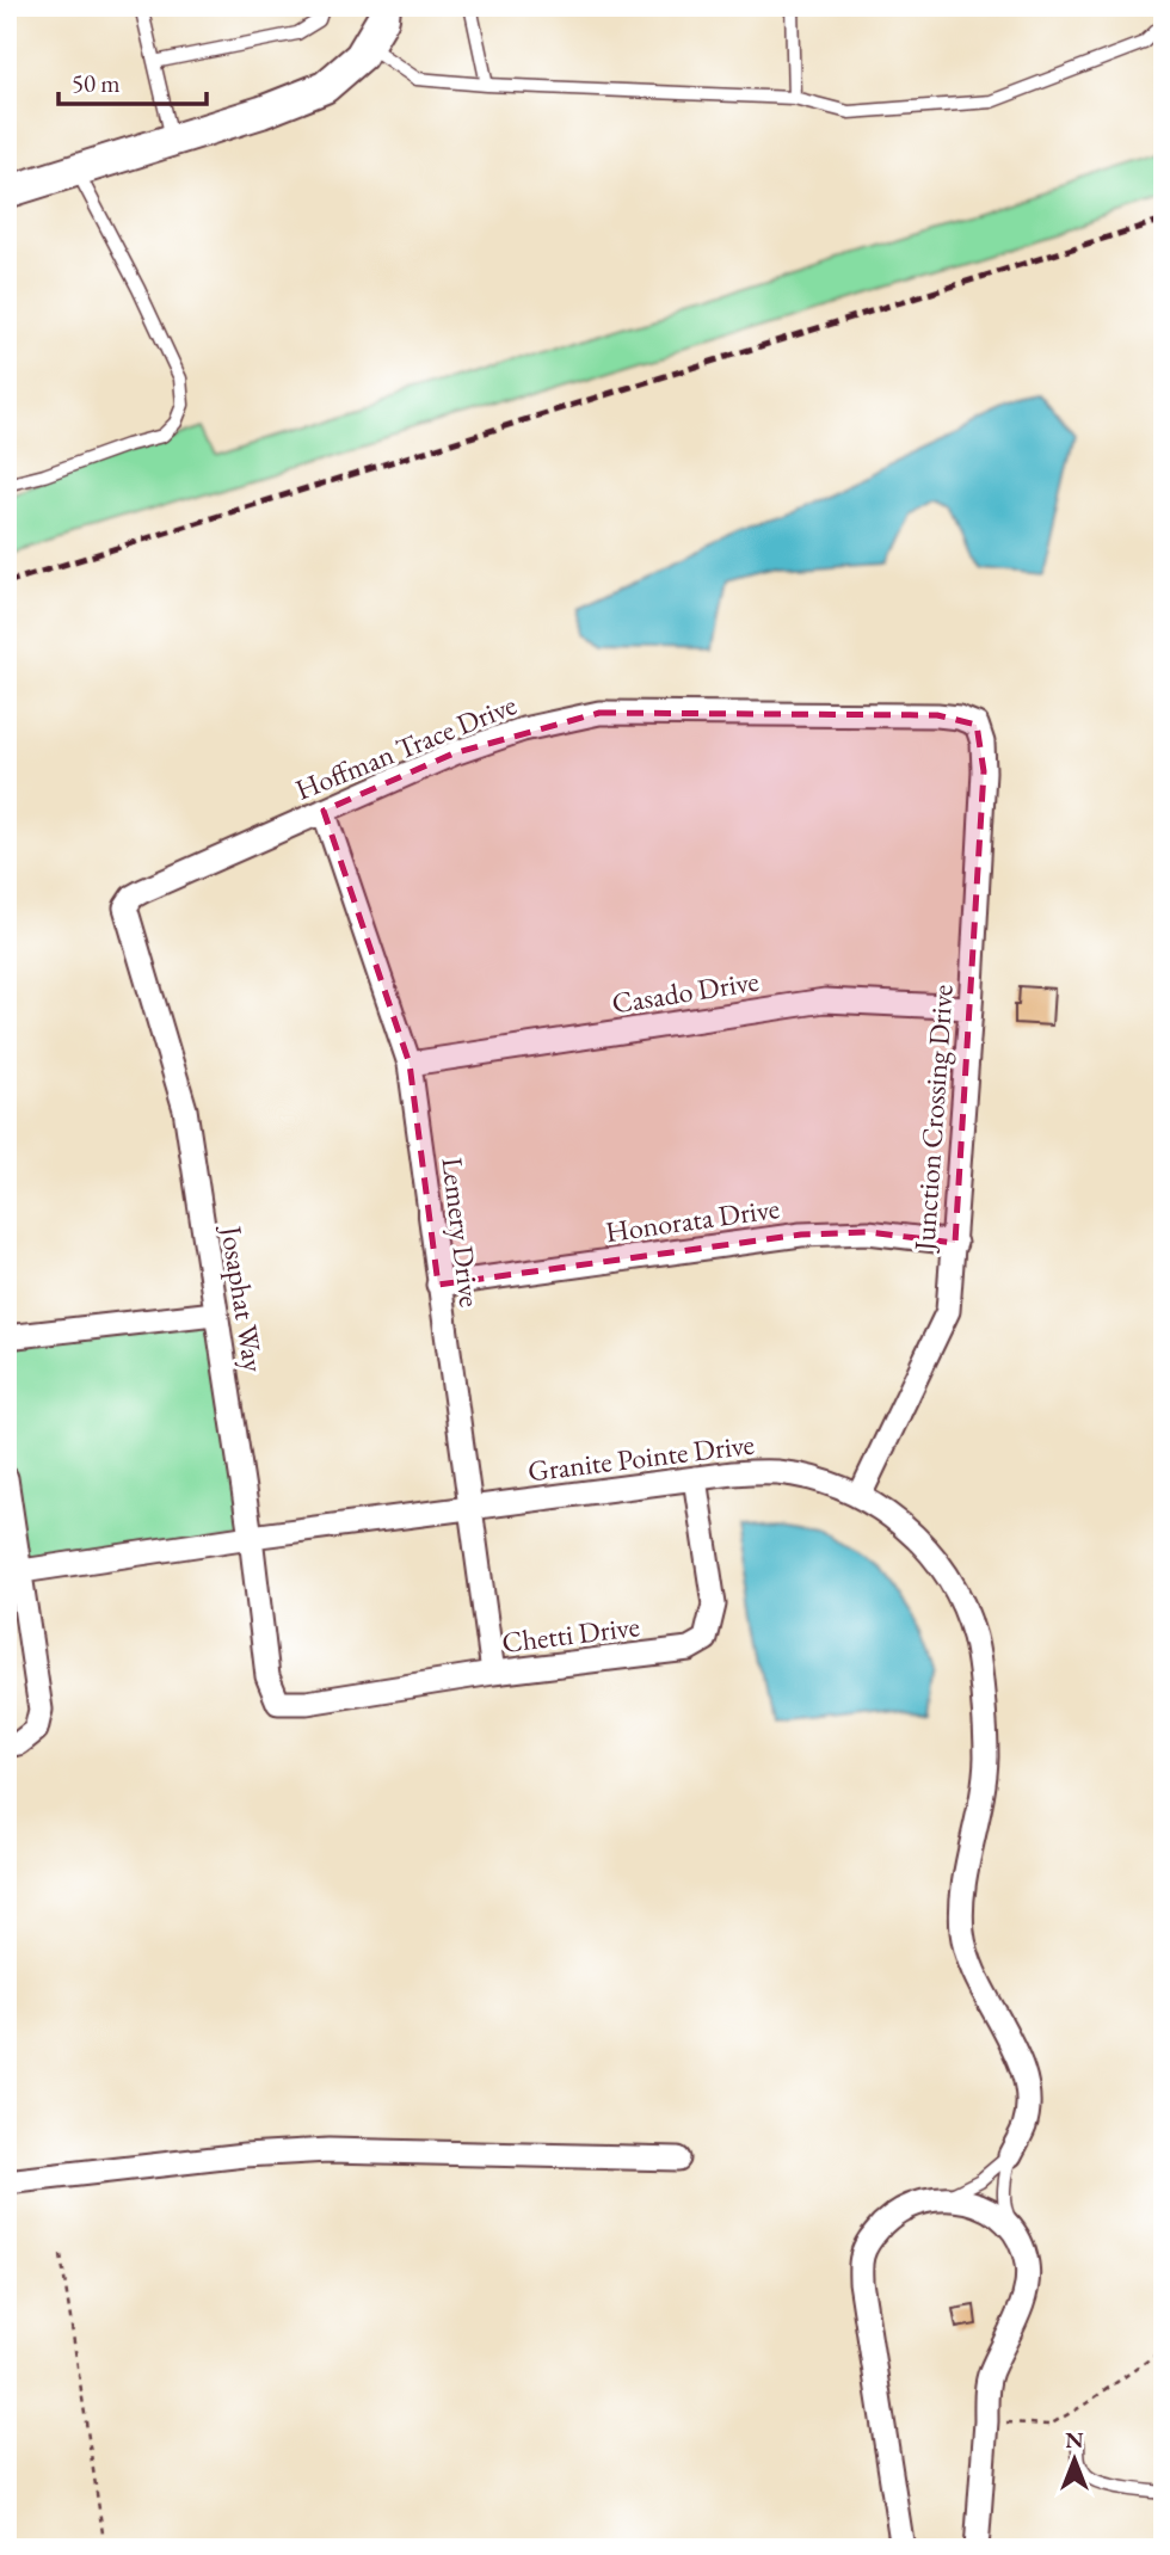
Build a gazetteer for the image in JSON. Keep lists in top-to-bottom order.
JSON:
{
  "streets": {
    "street": [
      "Hoffman Trace Drive",
      "Casado Drive",
      "Junction Crossing Drive",
      "Honorata Drive",
      "Lemery Drive",
      "Josaphat Way",
      "Granite Pointe Drive",
      "Chetti Drive"
    ]
  },
  "crossings": [
    ["Hoffman Trace Drive", "Junction Crossing Drive"],
    ["Hoffman Trace Drive", "Lemery Drive"],
    ["Hoffman Trace Drive", "Josaphat Way"],
    ["Casado Drive", "Junction Crossing Drive"],
    ["Casado Drive", "Lemery Drive"],
    ["Junction Crossing Drive", "Honorata Drive"],
    ["Junction Crossing Drive", "Granite Pointe Drive"],
    ["Honorata Drive", "Lemery Drive"],
    ["Lemery Drive", "Granite Pointe Drive"],
    ["Lemery Drive", "Chetti Drive"],
    ["Josaphat Way", "Granite Pointe Drive"],
    ["Josaphat Way", "Chetti Drive"],
    ["Granite Pointe Drive", "Chetti Drive"]
  ],
  "scale_bar": "50 m",
  "north": "top"
}
